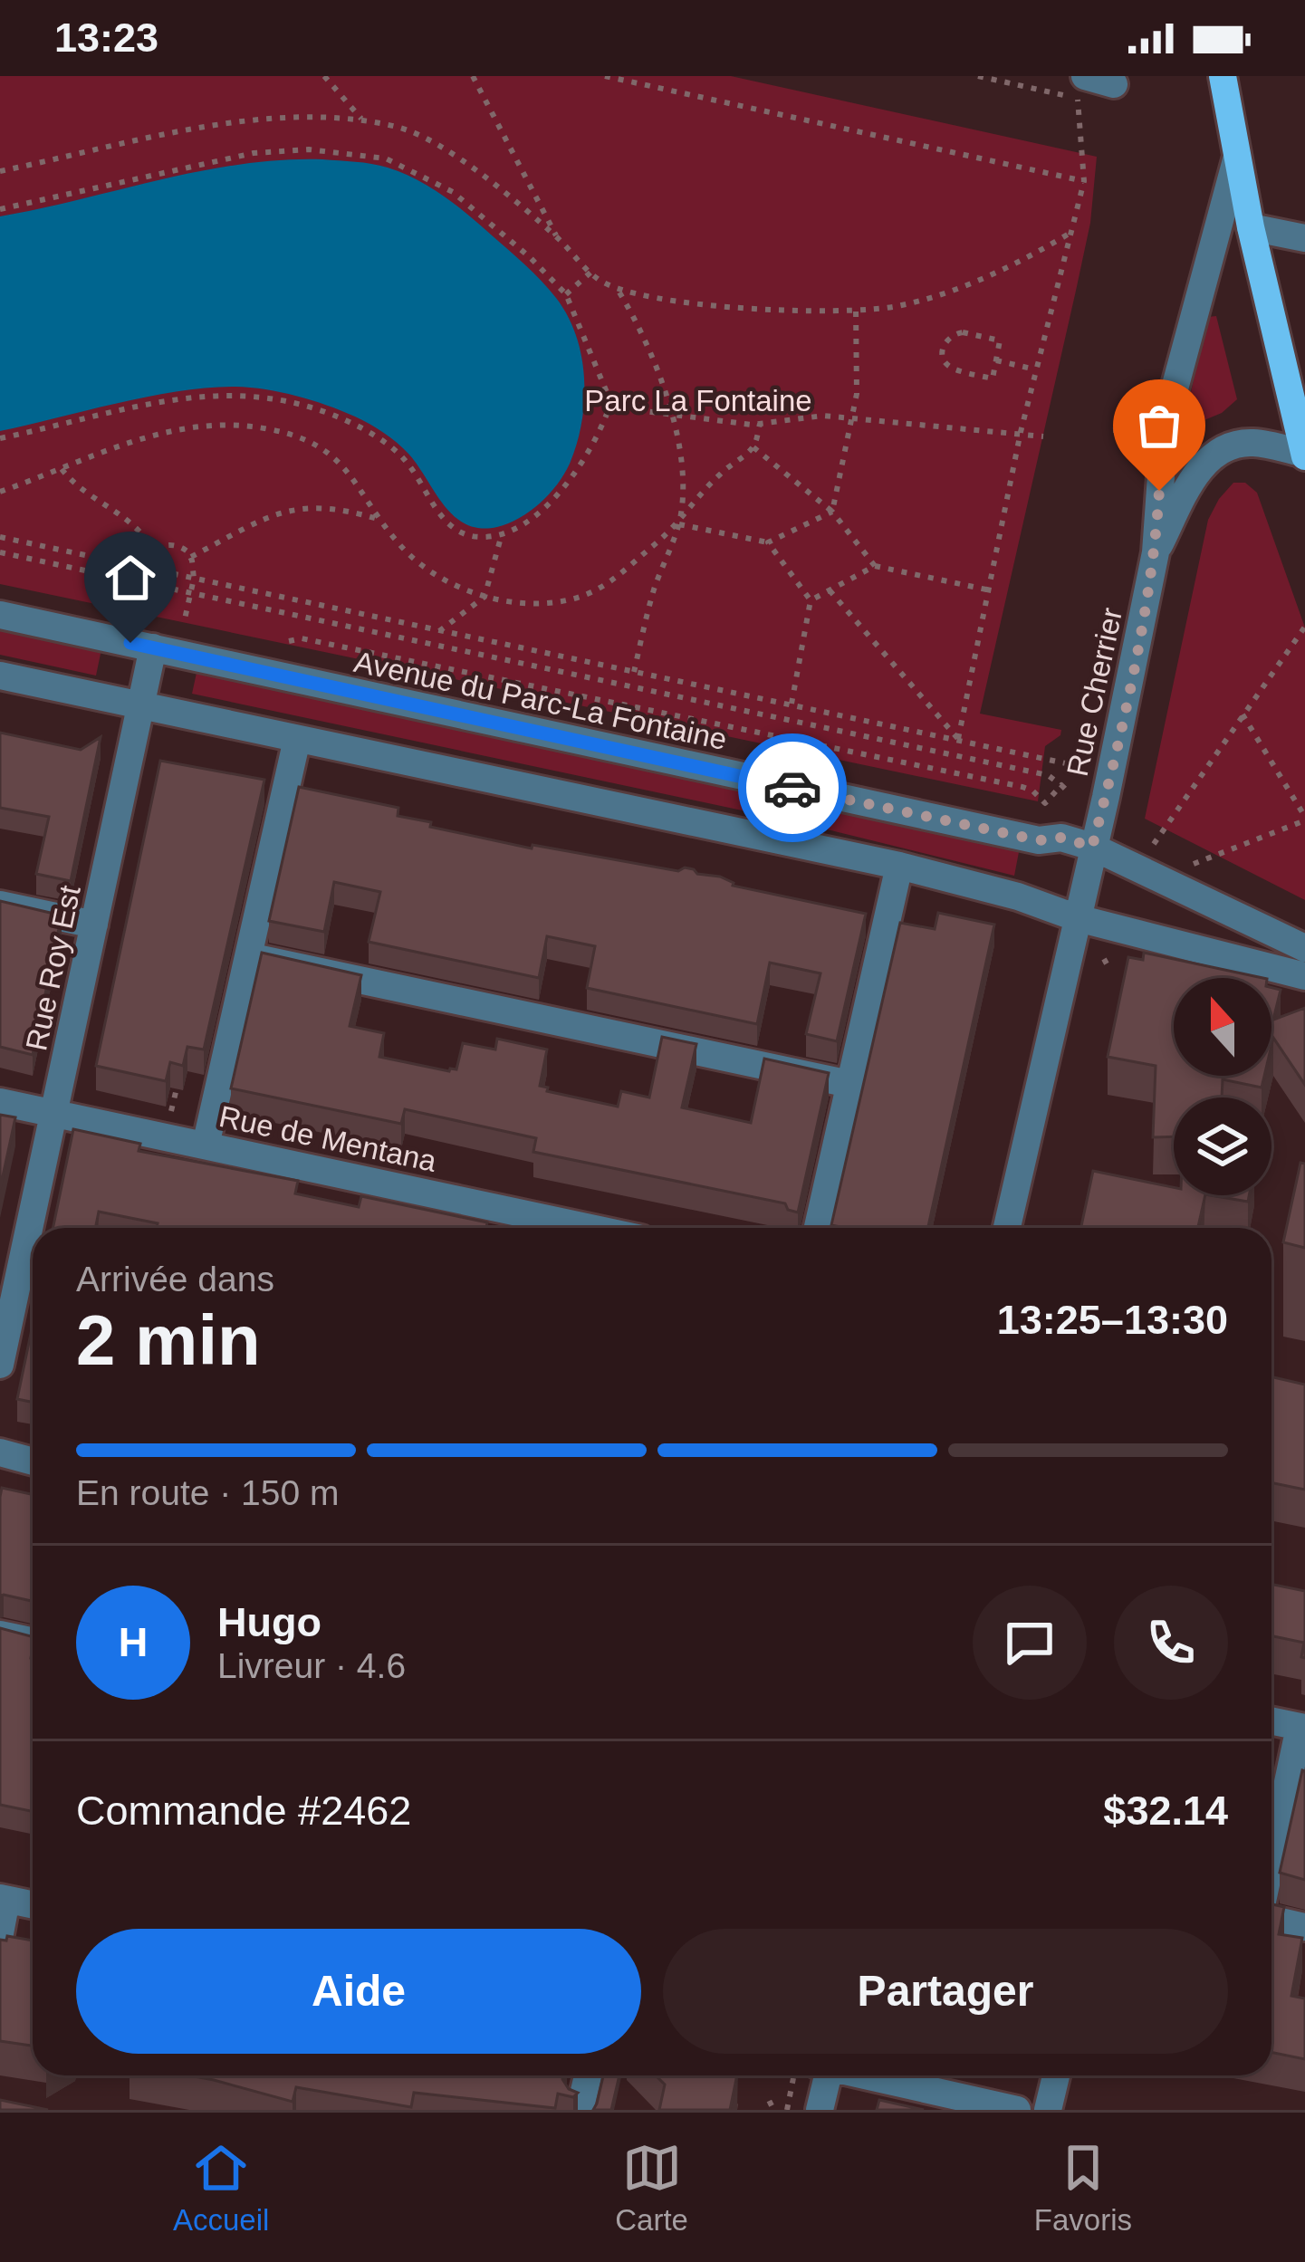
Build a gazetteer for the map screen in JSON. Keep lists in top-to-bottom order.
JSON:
{
  "streets": {
    "street": [
      "Rue Cherrier",
      "Avenue du Parc-La Fontaine",
      "Rue Roy Est",
      "Rue de Mentana"
    ]
  },
  "crossings": [
    ["Rue Cherrier", "Avenue du Parc-La Fontaine"],
    ["Avenue du Parc-La Fontaine", "Rue Roy Est"],
    ["Rue Roy Est", "Rue de Mentana"]
  ],
  "parks": ["Parc La Fontaine"],
  "north": "top",
  "page": {
    "status": "13:23",
    "heading": ["2 min", "Arrivée dans", "13:25–13:30"],
    "panel": [
      "Hugo",
      "Livreur · 4.6",
      "Commande #2462",
      "$32.14"
    ],
    "bar": "En route · 150 m",
    "round": "H",
    "buttons": ["Aide", "Partager"],
    "tabs": ["Accueil", "Carte", "Favoris"]
  }
}
